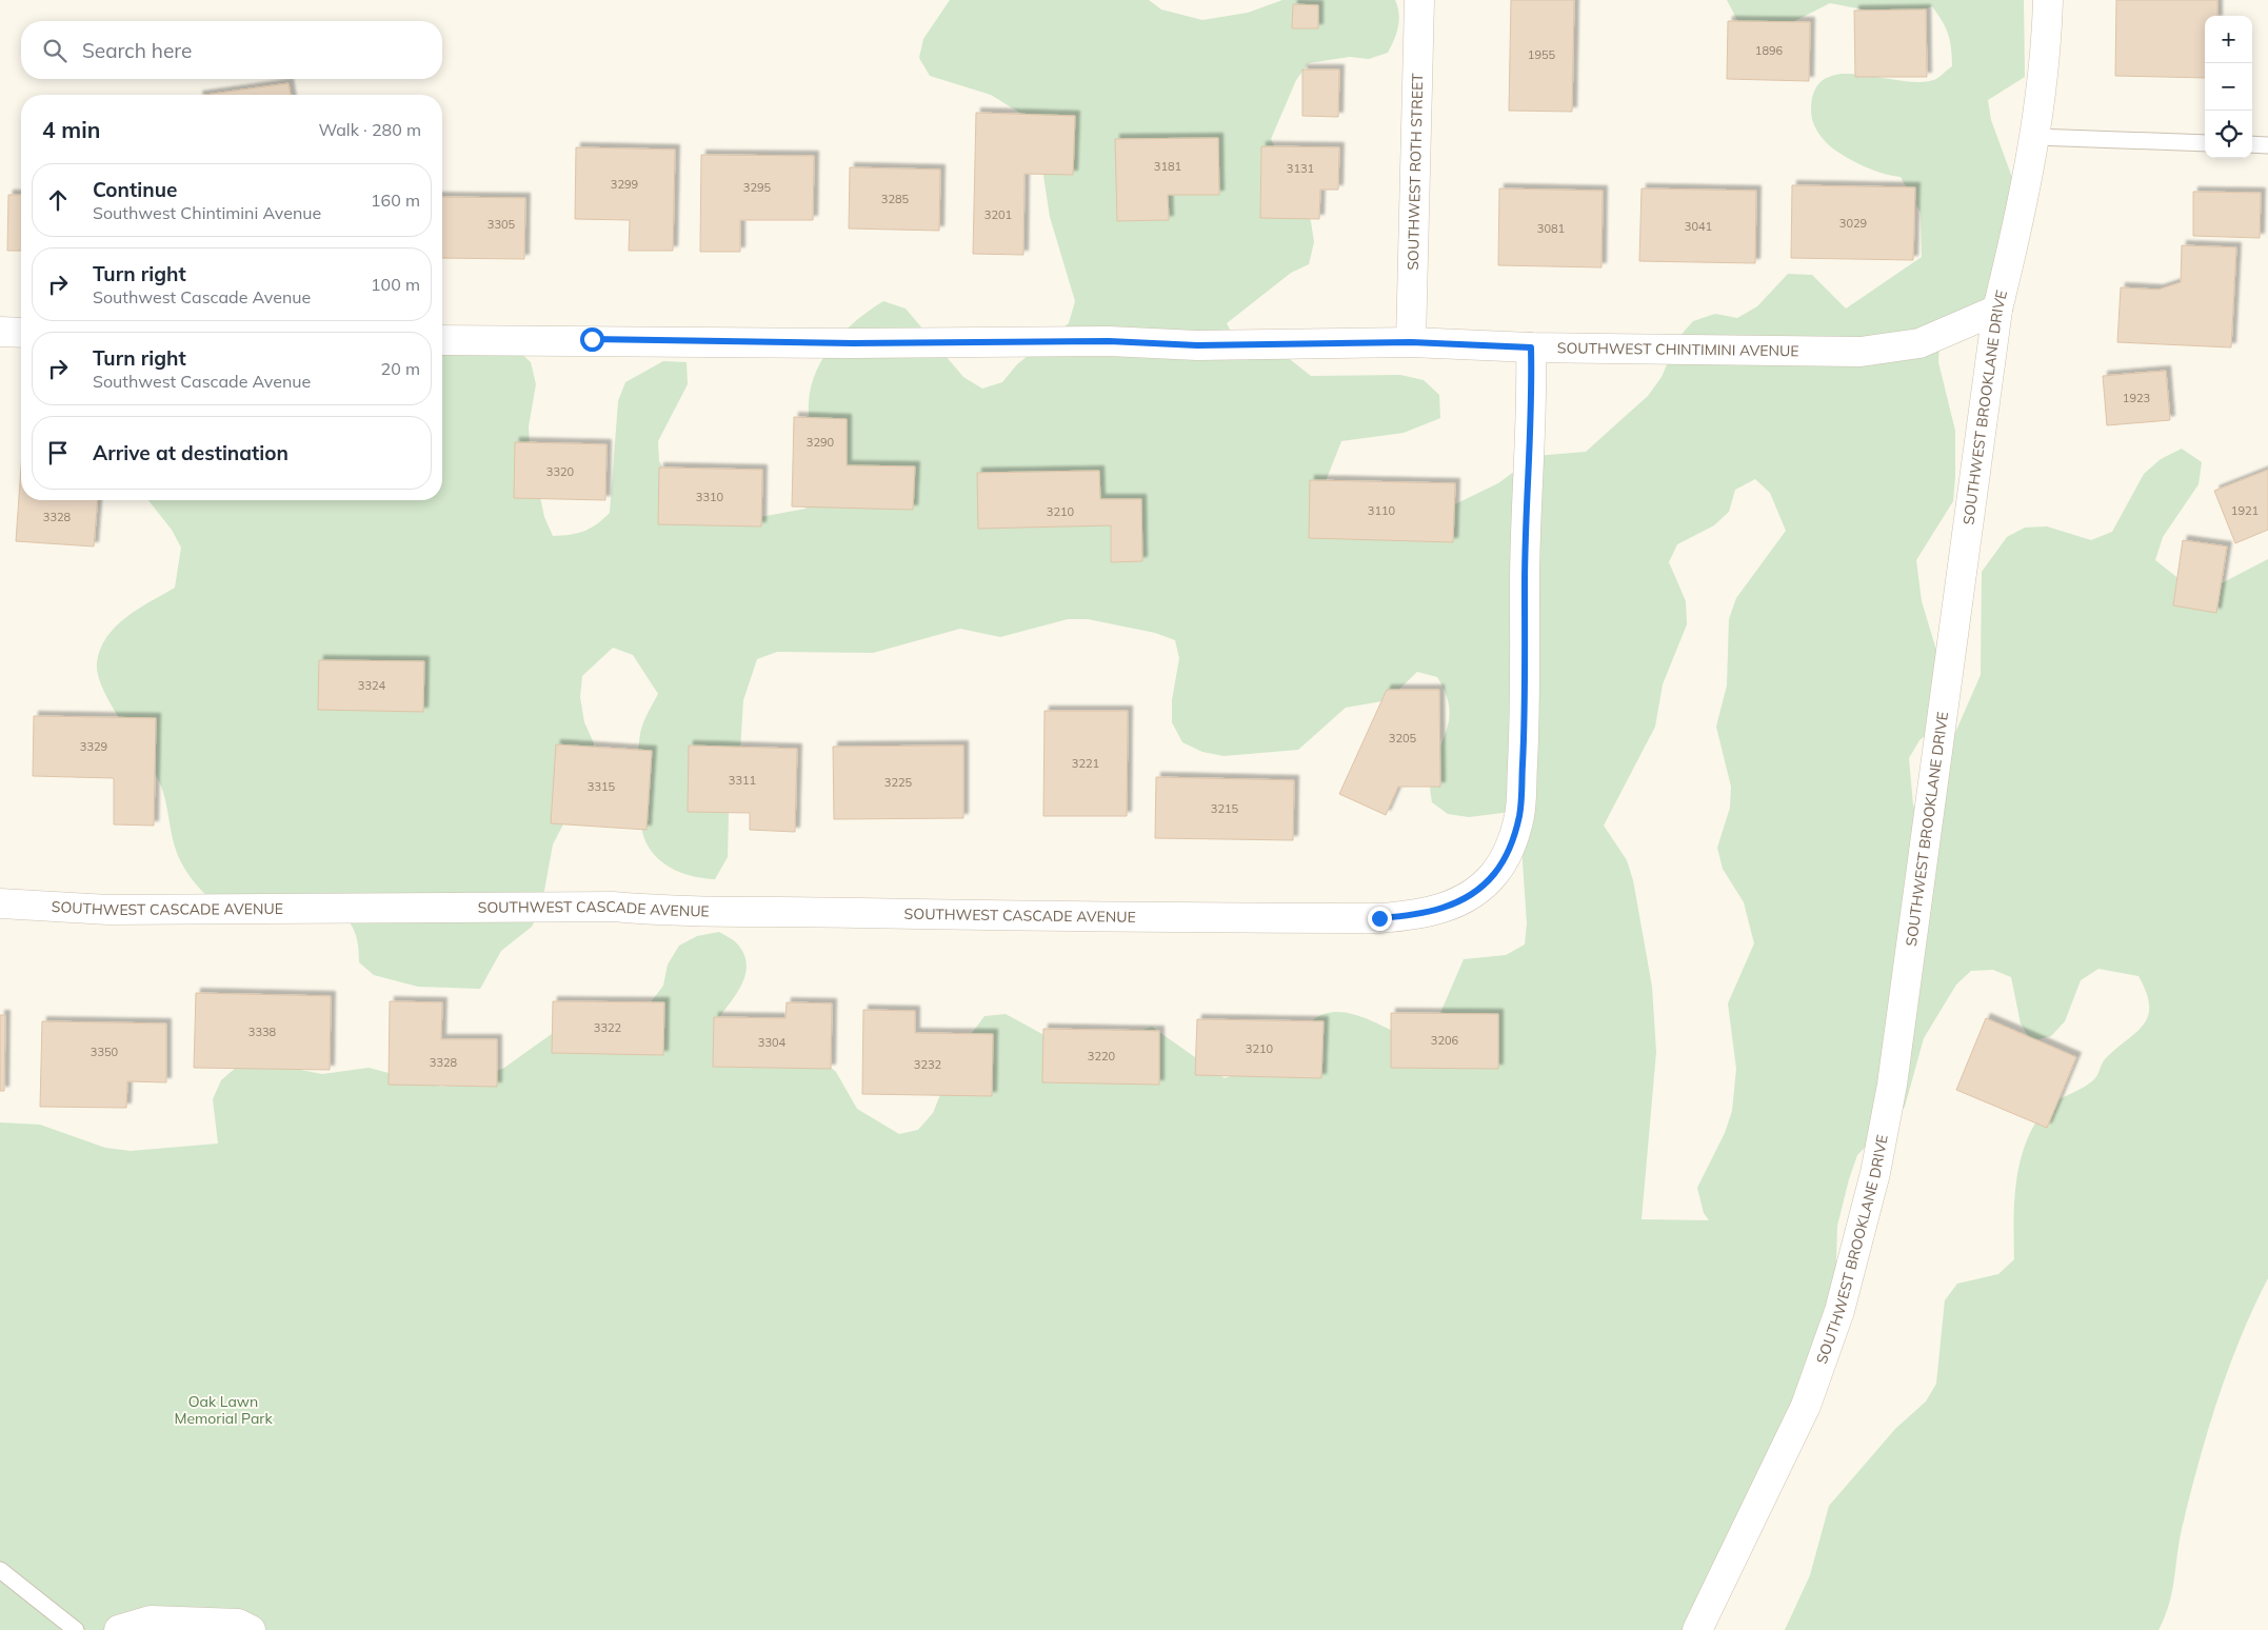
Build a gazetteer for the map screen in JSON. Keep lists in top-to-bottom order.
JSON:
{
  "streets": {
    "street": [
      "SOUTHWEST ROTH STREET",
      "SOUTHWEST CHINTIMINI AVENUE",
      "SOUTHWEST BROOKLANE DRIVE",
      "SOUTHWEST CASCADE AVENUE"
    ]
  },
  "crossings": [
    ["SOUTHWEST ROTH STREET", "SOUTHWEST CHINTIMINI AVENUE"],
    ["SOUTHWEST CHINTIMINI AVENUE", "SOUTHWEST BROOKLANE DRIVE"],
    ["SOUTHWEST CHINTIMINI AVENUE", "SOUTHWEST CASCADE AVENUE"]
  ],
  "parks": ["Oak Lawn Memorial Park"],
  "house_numbers": [
    "1896",
    "1955",
    "3181",
    "3131",
    "3299",
    "3295",
    "3285",
    "3201",
    "3029",
    "3305",
    "3041",
    "3081",
    "1923",
    "3290",
    "3320",
    "3310",
    "3110",
    "1921",
    "3210",
    "3328",
    "3324",
    "3205",
    "3329",
    "3221",
    "3311",
    "3225",
    "3315",
    "3215",
    "3322",
    "3338",
    "3206",
    "3304",
    "3210",
    "3350",
    "3220",
    "3328",
    "3232"
  ],
  "page": {
    "map_buttons": ["+", "−"],
    "search": "Search here",
    "heading": ["4 min", "Walk · 280 m"],
    "list": [
      ["Continue", "Southwest Chintimini Avenue", "160 m"],
      ["Turn right", "Southwest Cascade Avenue", "100 m"],
      ["Turn right", "Southwest Cascade Avenue", "20 m"],
      "Arrive at destination"
    ]
  }
}
